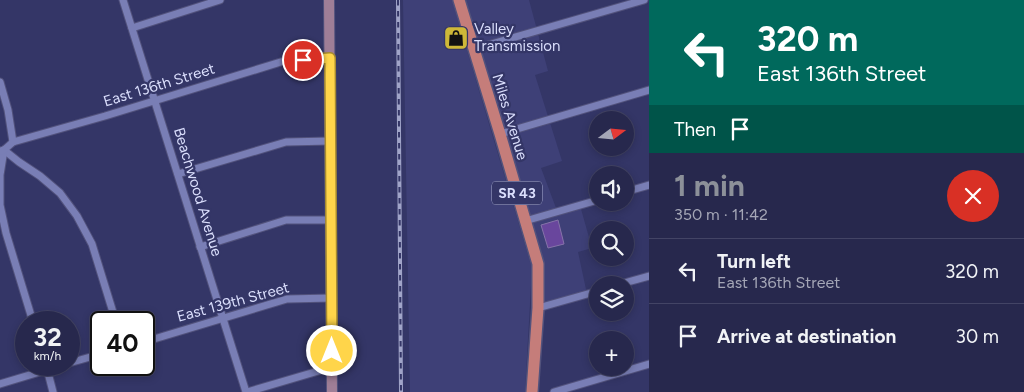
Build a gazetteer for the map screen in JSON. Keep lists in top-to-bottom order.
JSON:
{
  "streets": {
    "main road": ["Miles Avenue", "SR 43"],
    "street": ["East 136th Street", "Beachwood Avenue", "East 139th Street"]
  },
  "crossings": [
    ["East 136th Street", "Beachwood Avenue"],
    ["Beachwood Avenue", "East 139th Street"]
  ],
  "places": {
    "shop": ["Valley Transmission"]
  },
  "north": "right",
  "page": {
    "turn": ["320 m", "East 136th Street"],
    "then": "Then",
    "map_buttons": "+",
    "heading": ["1 min", "350 m · 11:42"],
    "list": [
      {
        "name": "Turn left",
        "note": "East 136th Street",
        "value": "320 m"
      },
      {
        "name": "Arrive at destination",
        "value": "30 m"
      }
    ],
    "speed": "32 km/h",
    "limit": "40"
  }
}
